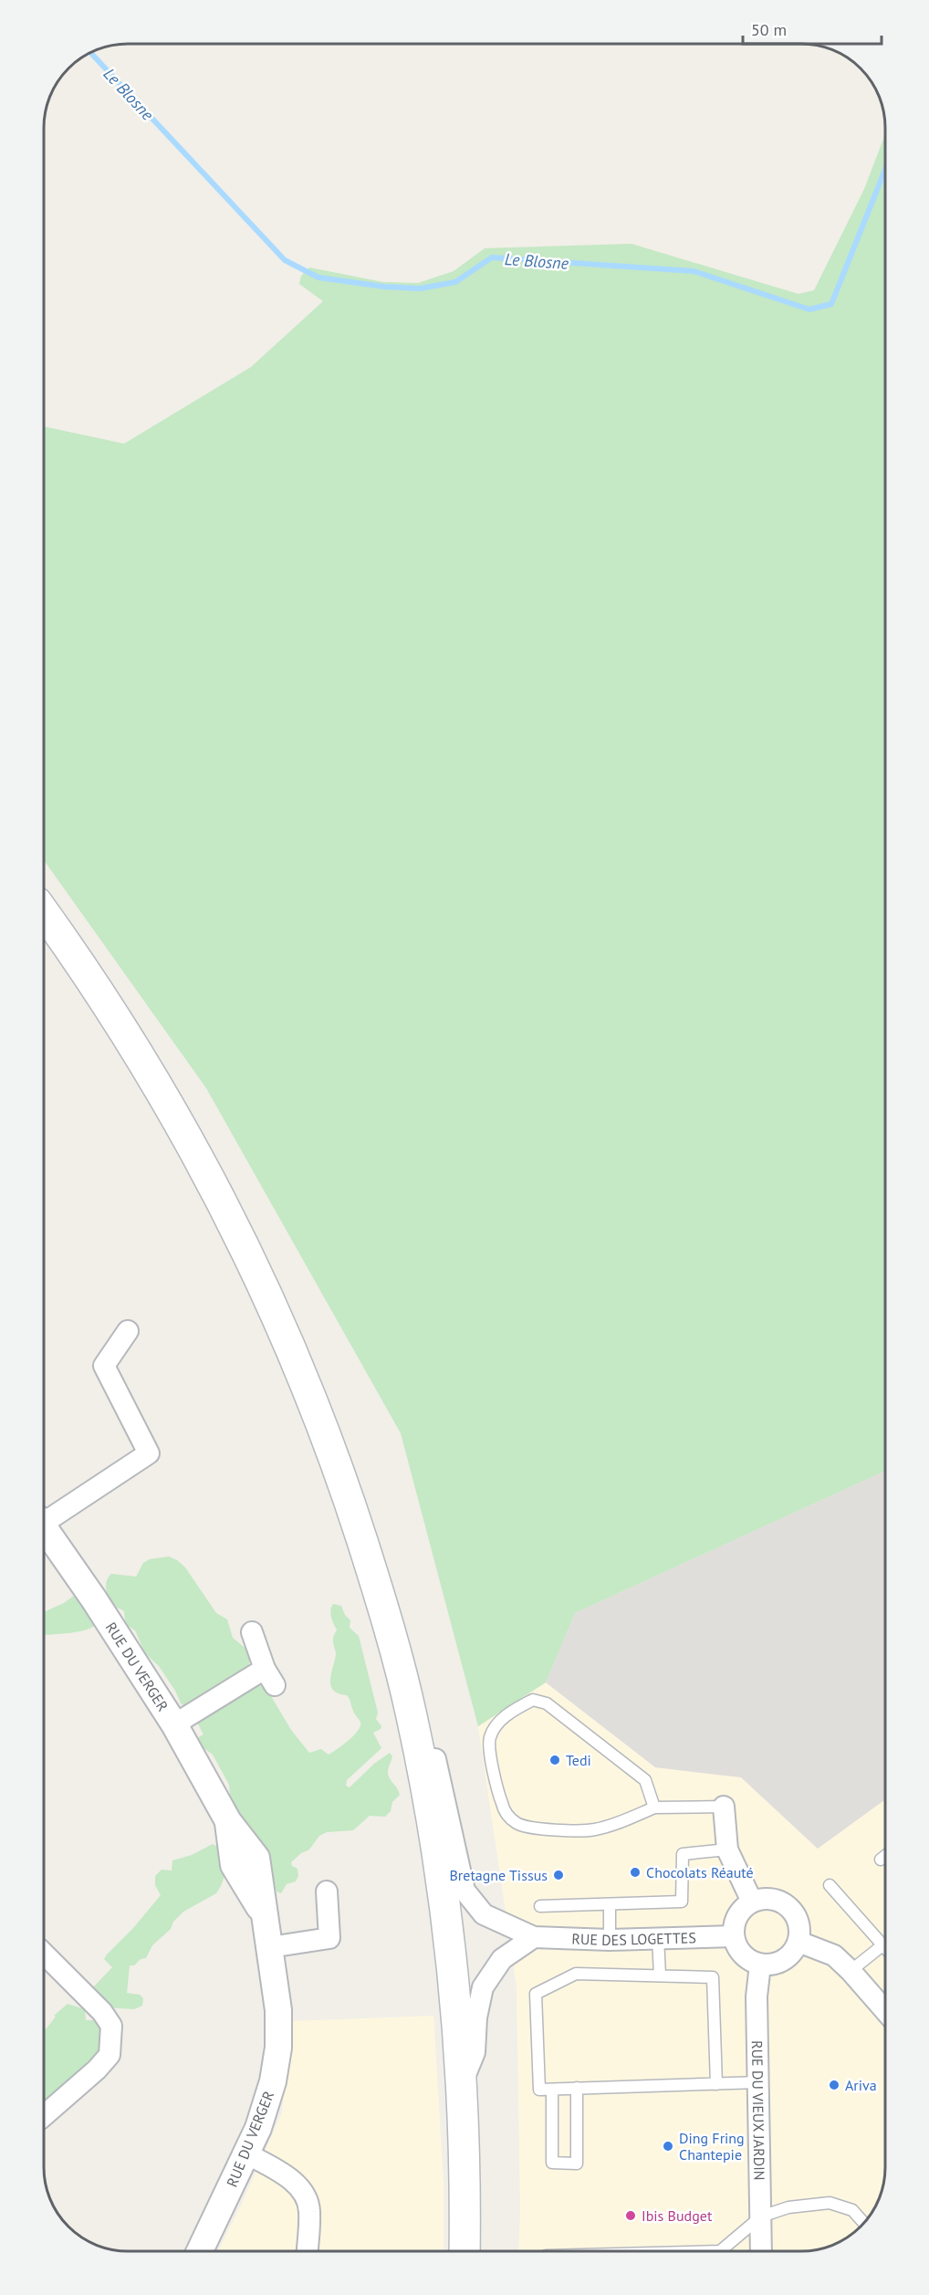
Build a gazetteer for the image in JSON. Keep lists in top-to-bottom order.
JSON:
{
  "streets": {
    "street": ["RUE DU VERGER", "RUE DES LOGETTES", "RUE DU VIEUX JARDIN"]
  },
  "crossings": [
    ["RUE DES LOGETTES", "RUE DU VIEUX JARDIN"]
  ],
  "water": ["Le Blosne"],
  "places": [
    "Tedi",
    "Chocolats Réauté",
    "Bretagne Tissus",
    "Ariva",
    "Ding Fring Chantepie",
    "Ibis Budget"
  ],
  "scale_bar": "50 m"
}
